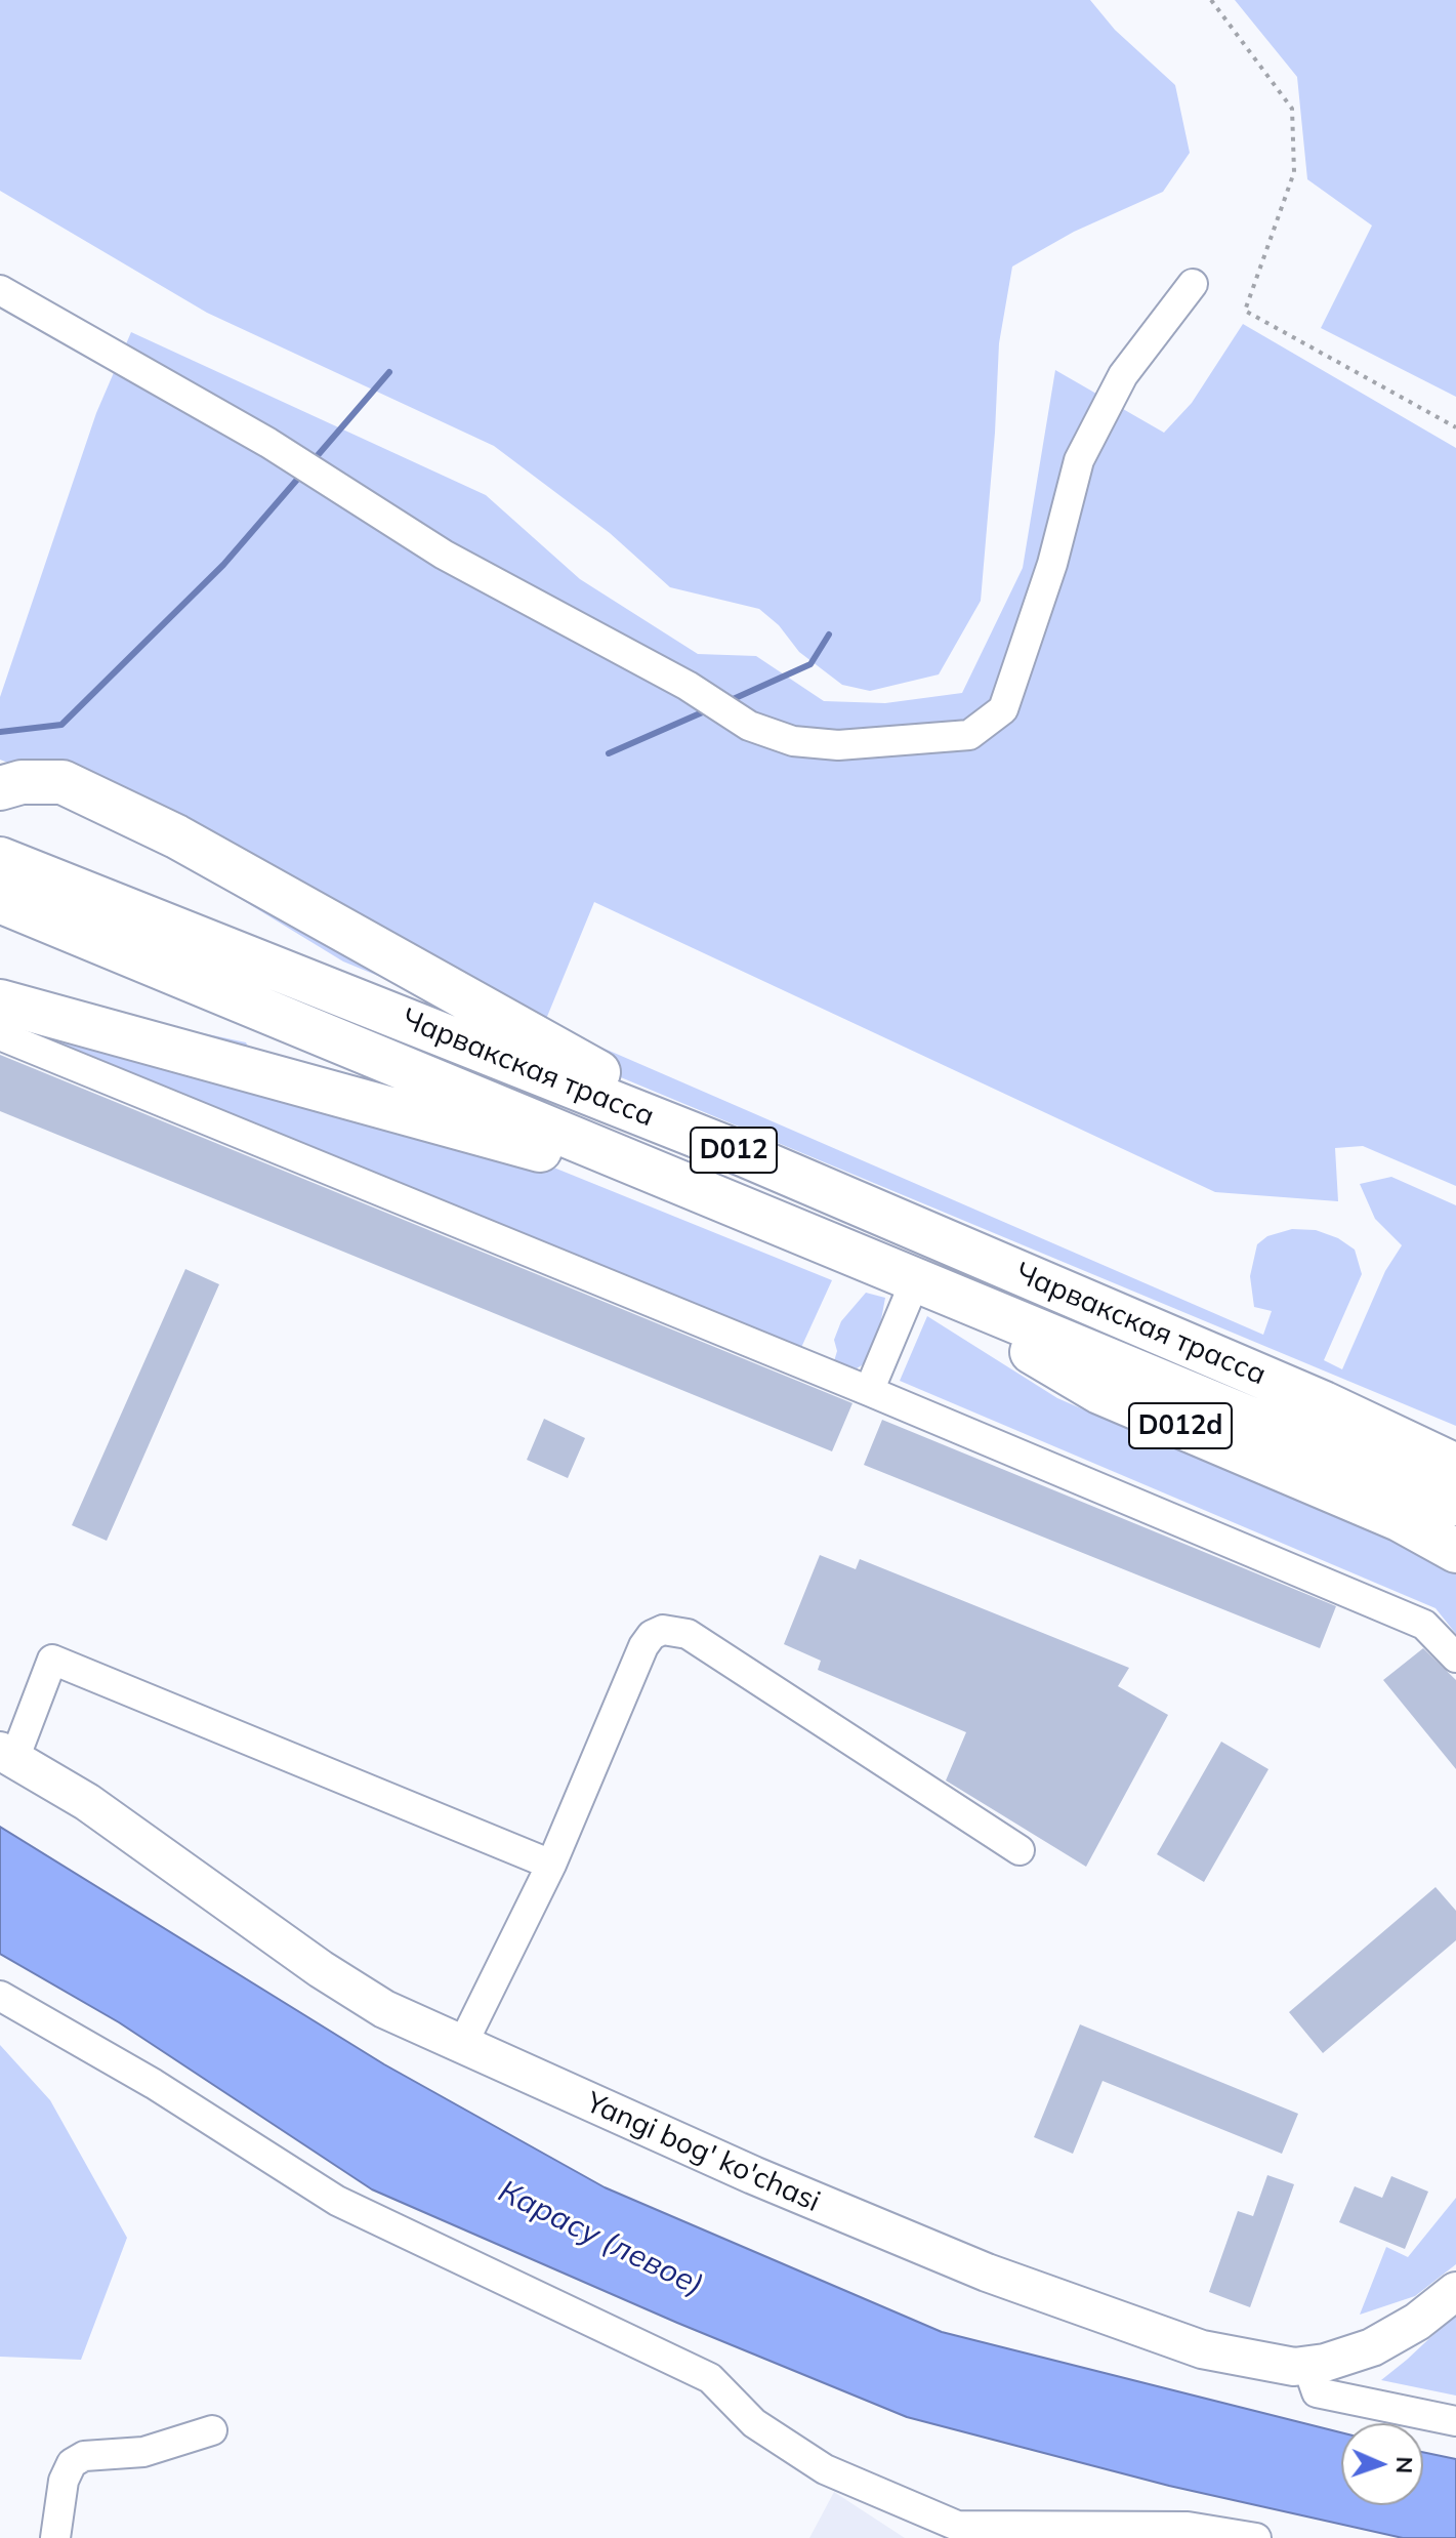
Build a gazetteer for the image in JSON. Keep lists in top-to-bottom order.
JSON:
{
  "streets": {
    "highway": ["Чарвакская трасса", "D012", "D012d"],
    "main road": ["Yangi bog' ko'chasi"]
  },
  "crossings": [
    ["Чарвакская трасса", "D012d"]
  ],
  "water": ["Карасу (левое)"],
  "north": "right"
}
